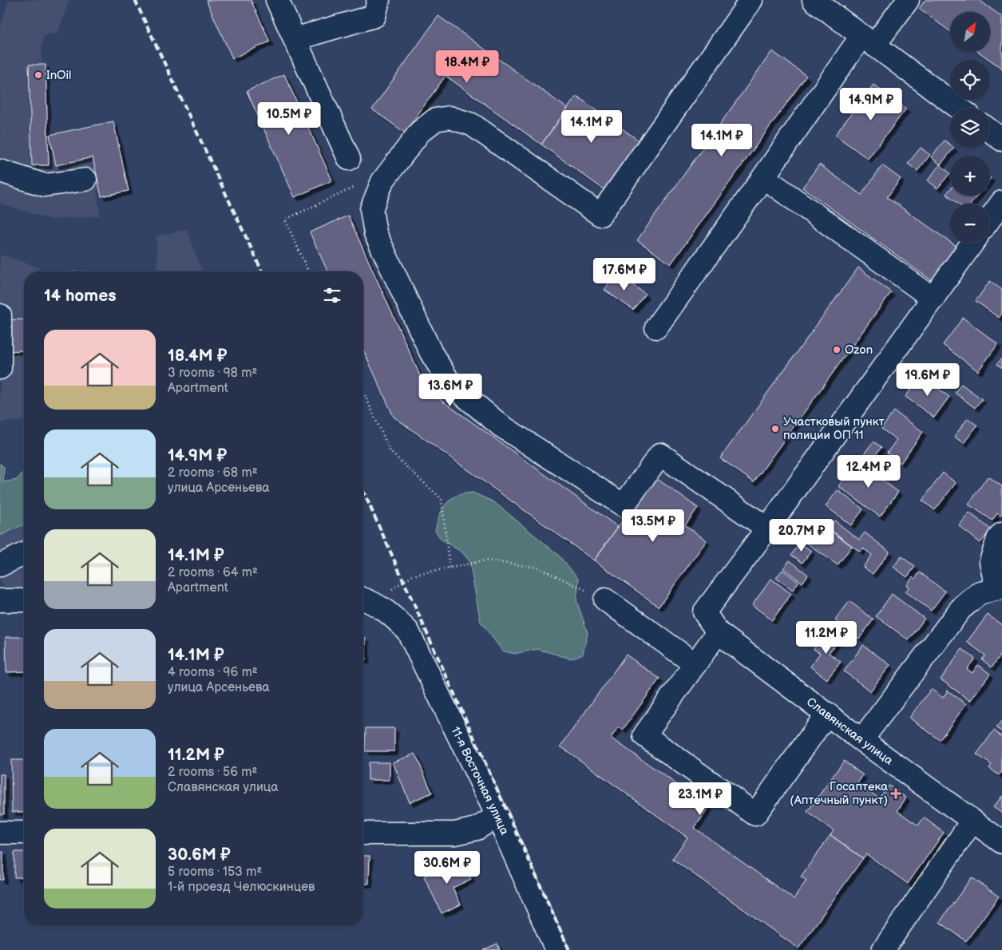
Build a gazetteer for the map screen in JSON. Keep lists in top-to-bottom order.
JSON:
{
  "streets": {
    "street": ["Славянская улица", "11-я Восточная улица"]
  },
  "places": {
    "other": ["InOil", "Ozon", "Участковый пункт полиции ОП 11"],
    "health": ["Госаптека (Аптечный пункт)"]
  },
  "north": "top right",
  "page": {
    "map_buttons": ["+", "−"],
    "price": [
      "18.4M ₽",
      "14.9M ₽",
      "10.5M ₽",
      "14.1M ₽",
      "14.1M ₽",
      "17.6M ₽",
      "19.6M ₽",
      "13.6M ₽",
      "12.4M ₽",
      "13.5M ₽",
      "20.7M ₽",
      "11.2M ₽",
      "23.1M ₽",
      "30.6M ₽"
    ],
    "heading": "14 homes",
    "list": [
      {
        "name": "18.4M ₽",
        "note": "3 rooms · 98 m² · Apartment"
      },
      {
        "name": "14.9M ₽",
        "note": "2 rooms · 68 m² · улица Арсеньева"
      },
      {
        "name": "14.1M ₽",
        "note": "2 rooms · 64 m² · Apartment"
      },
      {
        "name": "14.1M ₽",
        "note": "4 rooms · 96 m² · улица Арсеньева"
      },
      {
        "name": "11.2M ₽",
        "note": "2 rooms · 56 m² · Славянская улица"
      },
      {
        "name": "30.6M ₽",
        "note": "5 rooms · 153 m² · 1-й проезд Челюскинцев"
      }
    ]
  }
}
